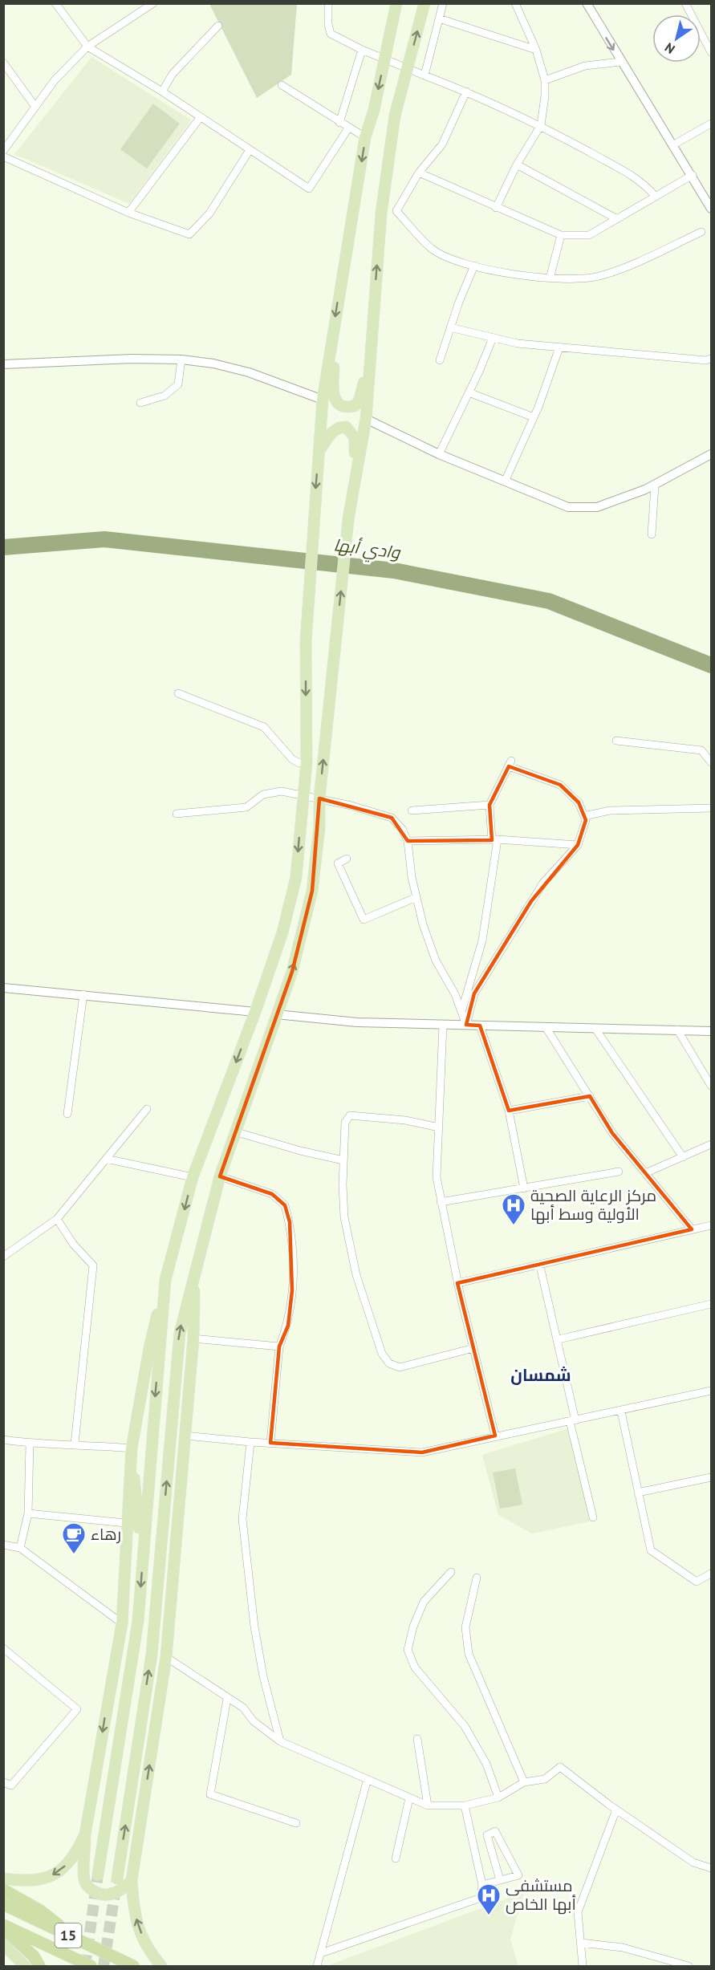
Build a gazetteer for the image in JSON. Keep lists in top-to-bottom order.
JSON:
{
  "streets": {
    "highway": ["15"]
  },
  "districts": ["شمسان"],
  "water": ["وادي أبها"],
  "places": {
    "hospital": ["مركز الرعاية الصحية الأولية وسط أبها", "مستشفى أبها الخاص"],
    "cafe": ["رهاء"]
  },
  "north": "bottom left"
}
